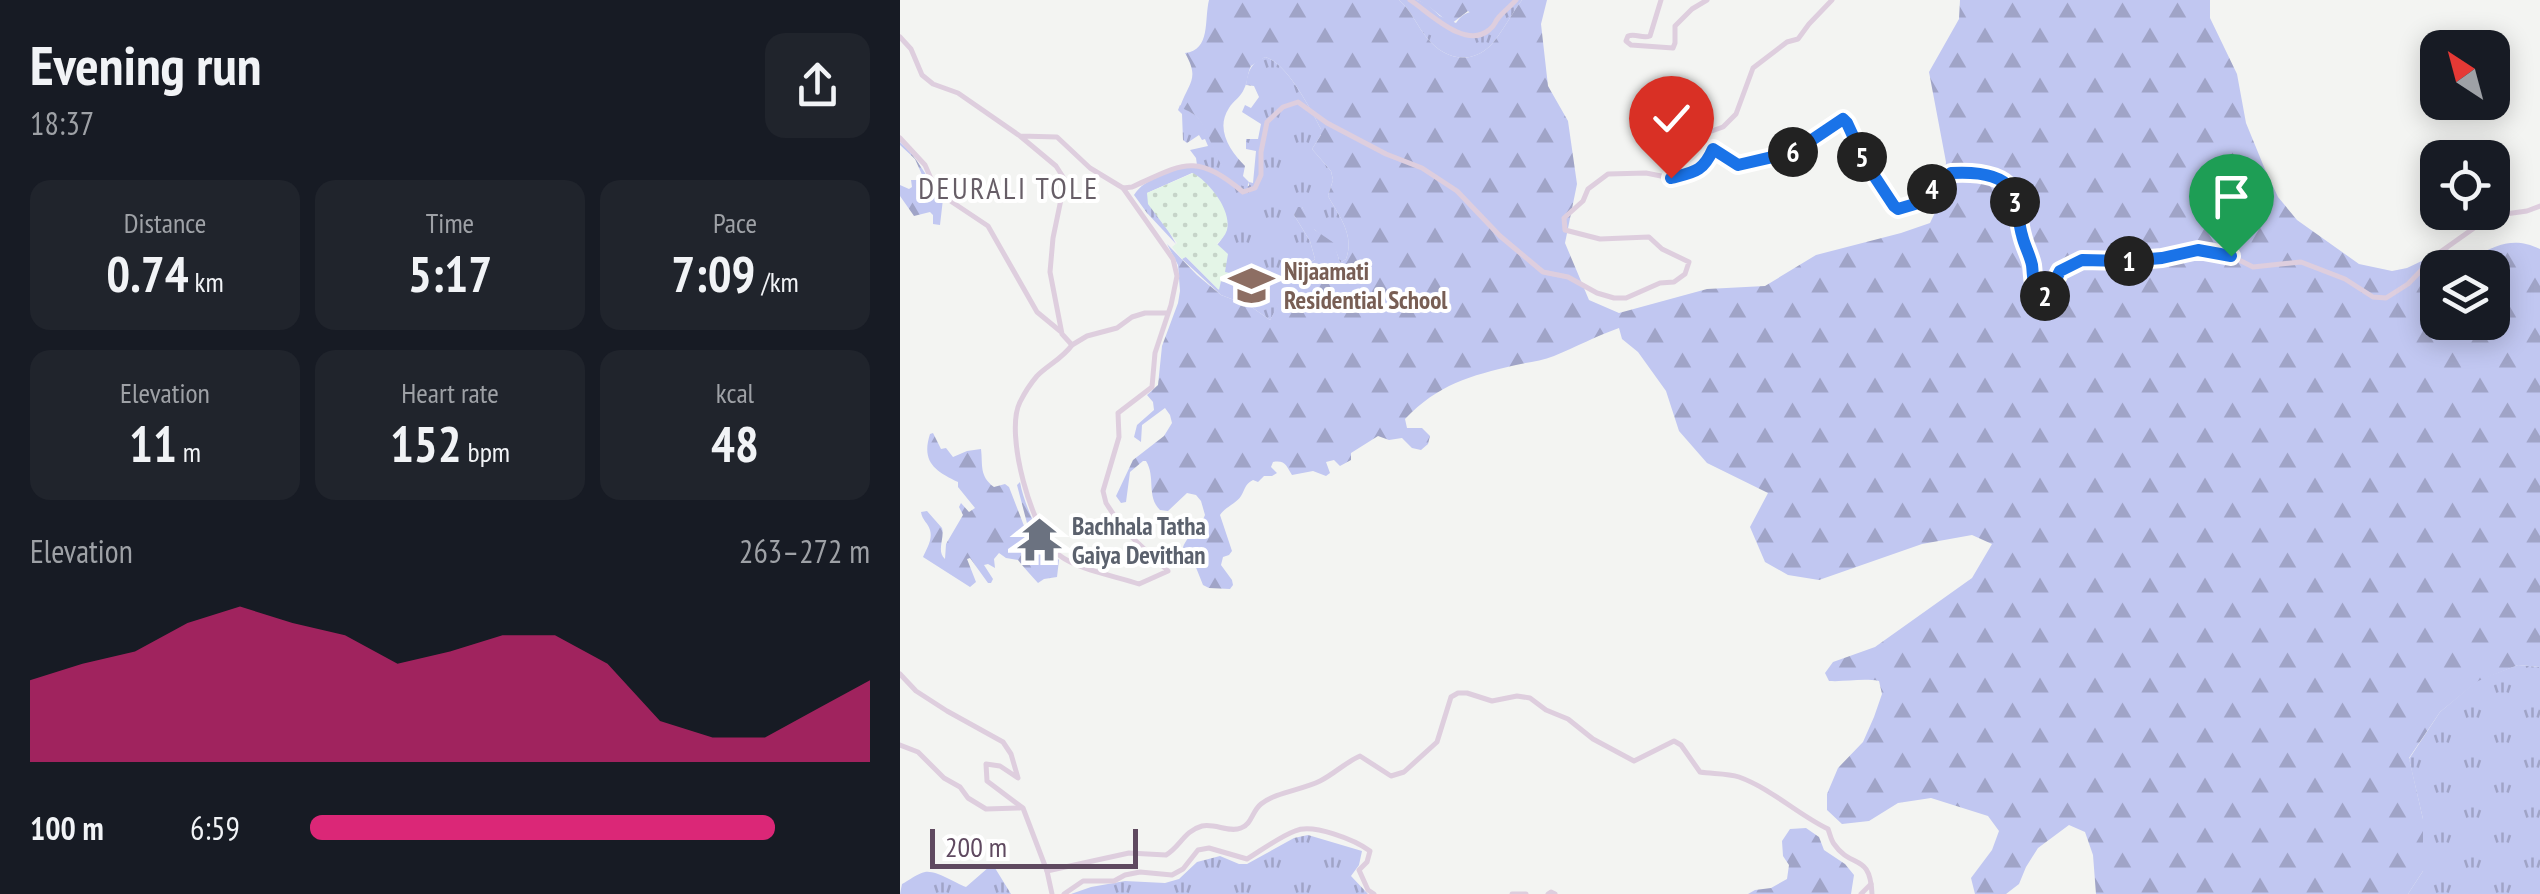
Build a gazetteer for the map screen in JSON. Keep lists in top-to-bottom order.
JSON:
{
  "districts": ["DEURALI TOLE"],
  "places": {
    "school or university": ["Nijaamati Residential School"],
    "temple": ["Bachhala Tatha Gaiya Devithan"]
  },
  "scale_bar": "200 m",
  "north": "top left",
  "page": {
    "heading": ["Evening run", "18:37"],
    "pins": [
      "6",
      "5",
      "4",
      "3",
      "1",
      "2"
    ],
    "stats": [
      ["Distance", "0.74 km"],
      ["Time", "5:17"],
      ["Pace", "7:09 /km"],
      ["Elevation", "11 m"],
      ["Heart rate", "152 bpm"],
      ["kcal", "48"]
    ],
    "chart": ["Elevation", "263–272 m"],
    "list": [
      {
        "name": "100 m",
        "note": "6:59"
      }
    ],
    "scale": "200 m"
  }
}
